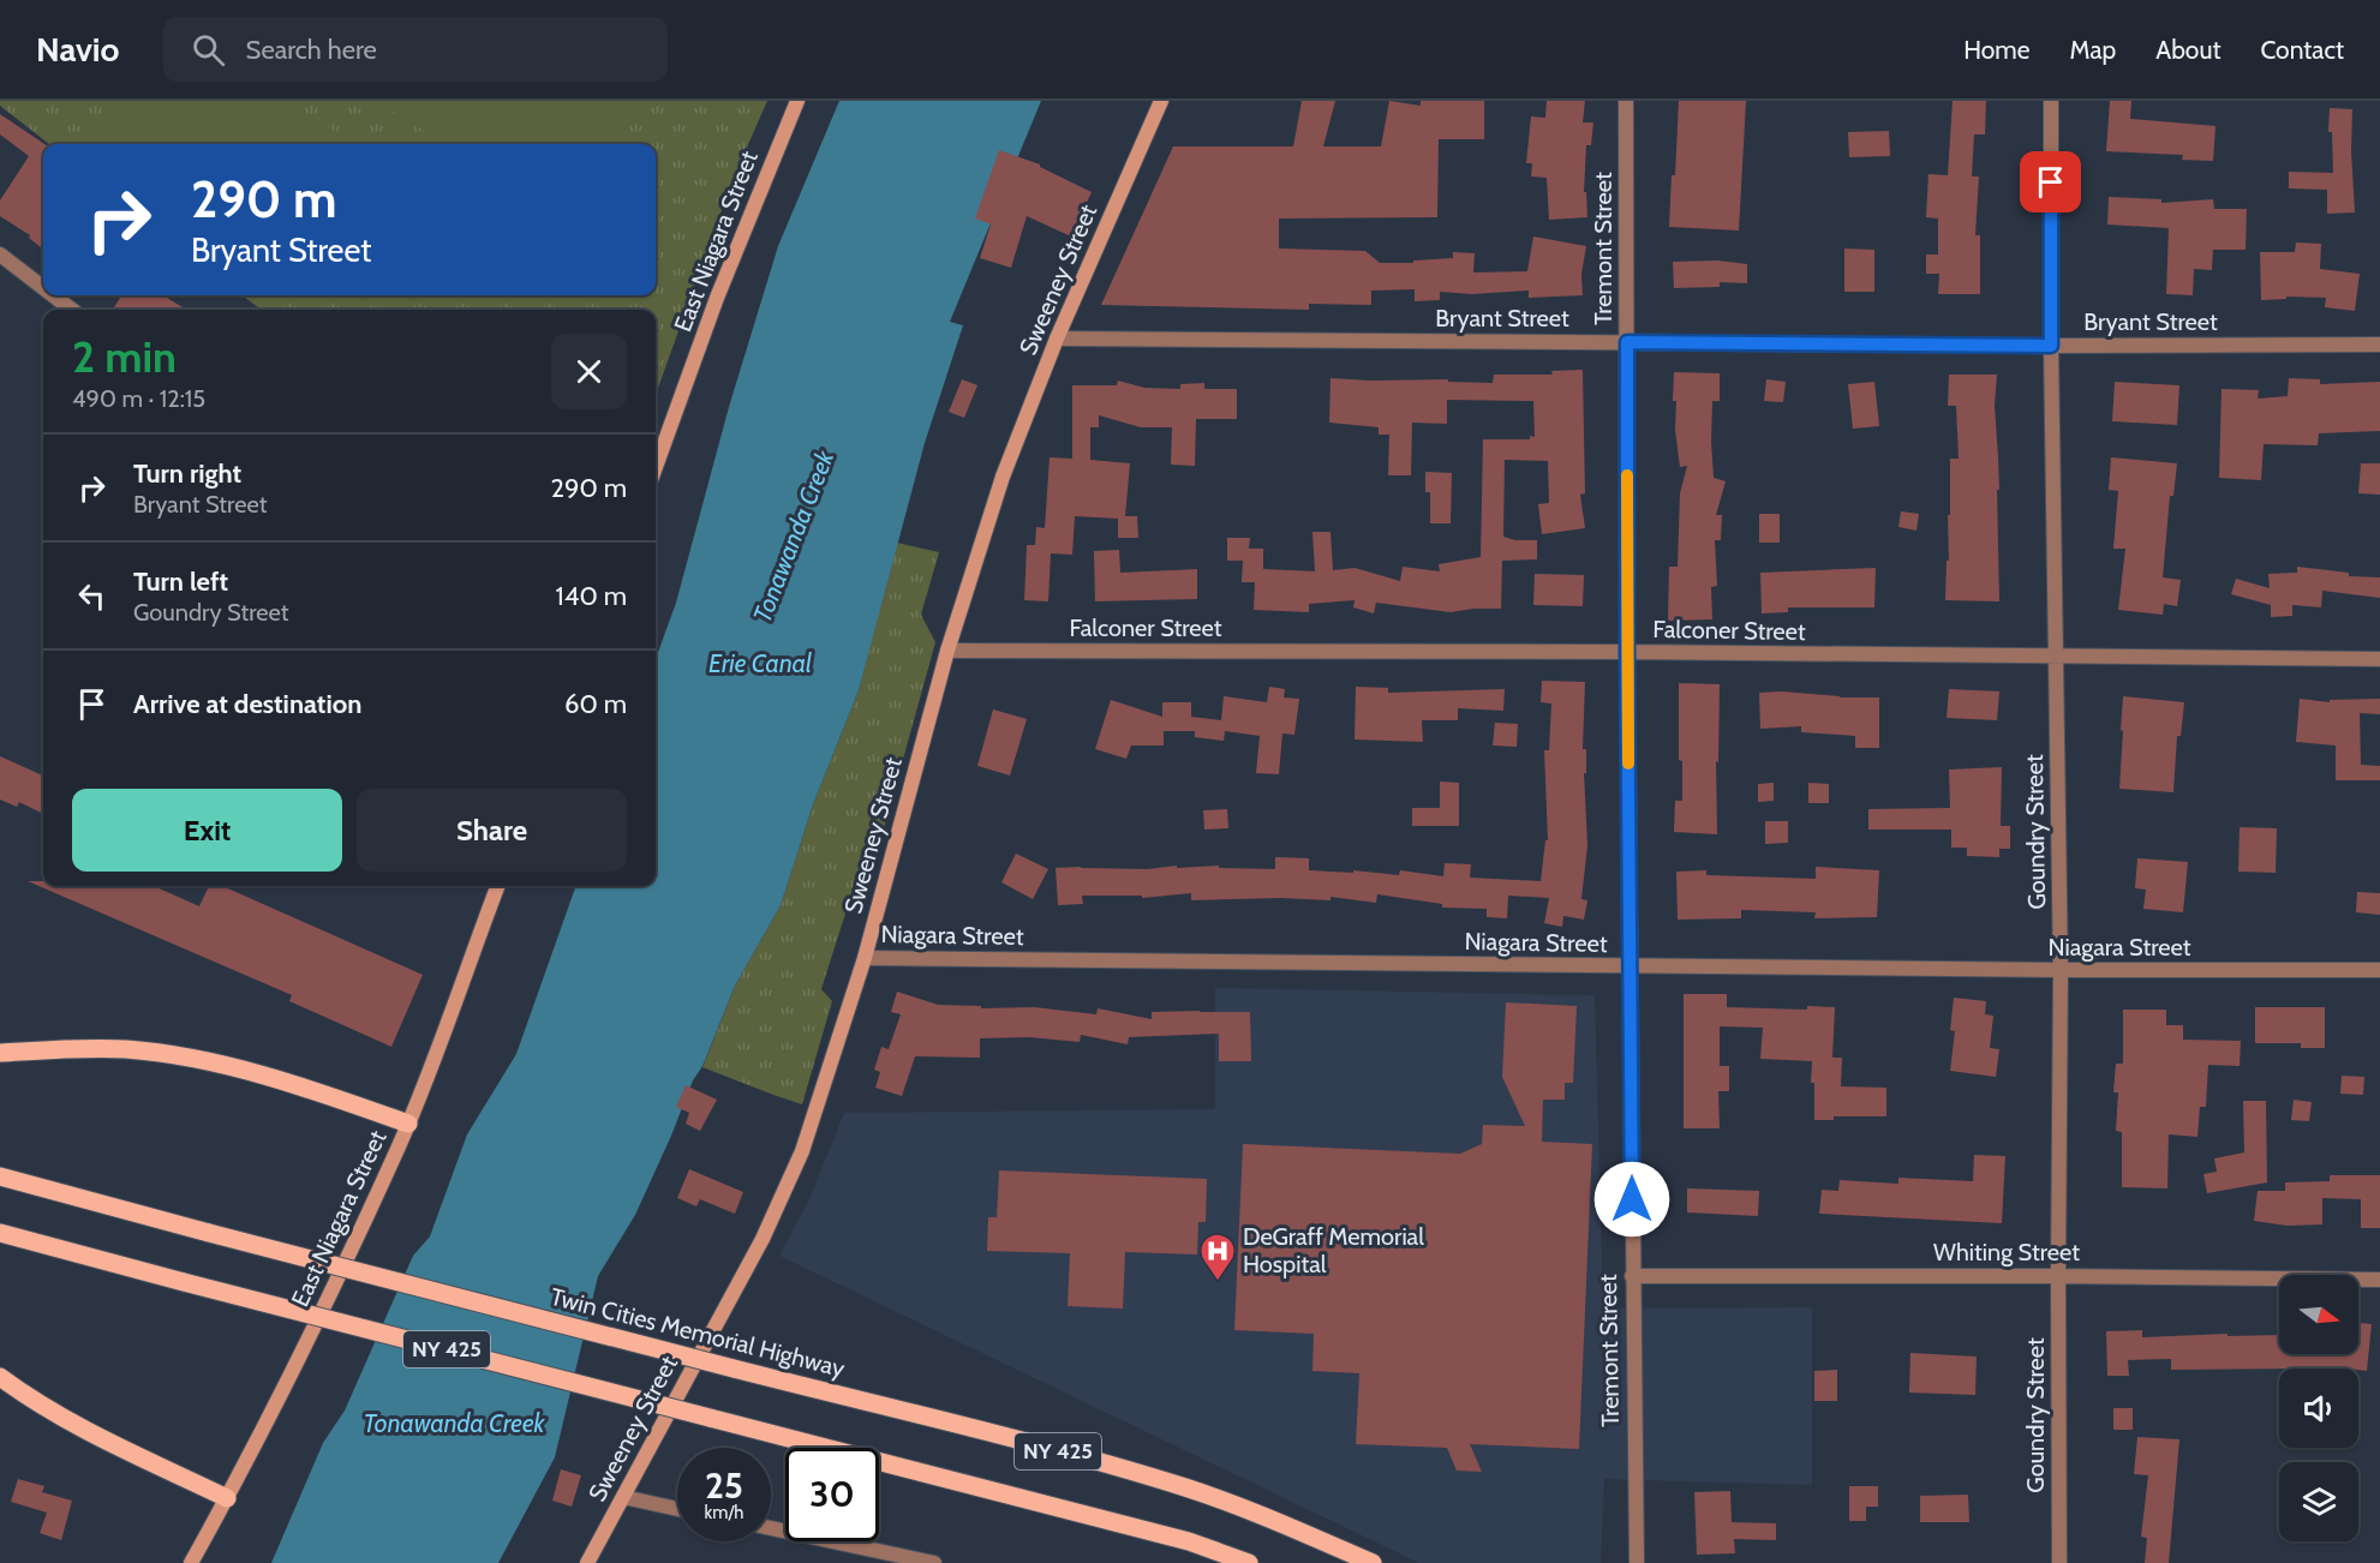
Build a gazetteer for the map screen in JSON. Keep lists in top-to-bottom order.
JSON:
{
  "streets": {
    "main road": ["Twin Cities Memorial Highway", "NY 425"],
    "street": [
      "East Niagara Street",
      "Tremont Street",
      "Sweeney Street",
      "Bryant Street",
      "Falconer Street",
      "Goundry Street",
      "Niagara Street",
      "Whiting Street"
    ]
  },
  "crossings": [
    ["Tremont Street", "Bryant Street"],
    ["Tremont Street", "Falconer Street"],
    ["Tremont Street", "Niagara Street"],
    ["Tremont Street", "Whiting Street"],
    ["Sweeney Street", "Bryant Street"],
    ["Sweeney Street", "Falconer Street"],
    ["Sweeney Street", "Niagara Street"],
    ["Bryant Street", "Goundry Street"],
    ["Falconer Street", "Goundry Street"],
    ["Goundry Street", "Niagara Street"],
    ["Goundry Street", "Whiting Street"]
  ],
  "water": ["Tonawanda Creek", "Erie Canal"],
  "places": {
    "hospital": ["DeGraff Memorial Hospital"]
  },
  "north": "right",
  "page": {
    "header": "Navio",
    "search": "Search here",
    "nav": [
      "Home",
      "Map",
      "About",
      "Contact"
    ],
    "turn": ["290 m", "Bryant Street"],
    "heading": ["2 min", "490 m · 12:15"],
    "list": [
      {
        "name": "Turn right",
        "note": "Bryant Street",
        "value": "290 m"
      },
      {
        "name": "Turn left",
        "note": "Goundry Street",
        "value": "140 m"
      },
      {
        "name": "Arrive at destination",
        "value": "60 m"
      }
    ],
    "buttons": ["Exit", "Share"],
    "speed": "25 km/h",
    "limit": "30"
  }
}
